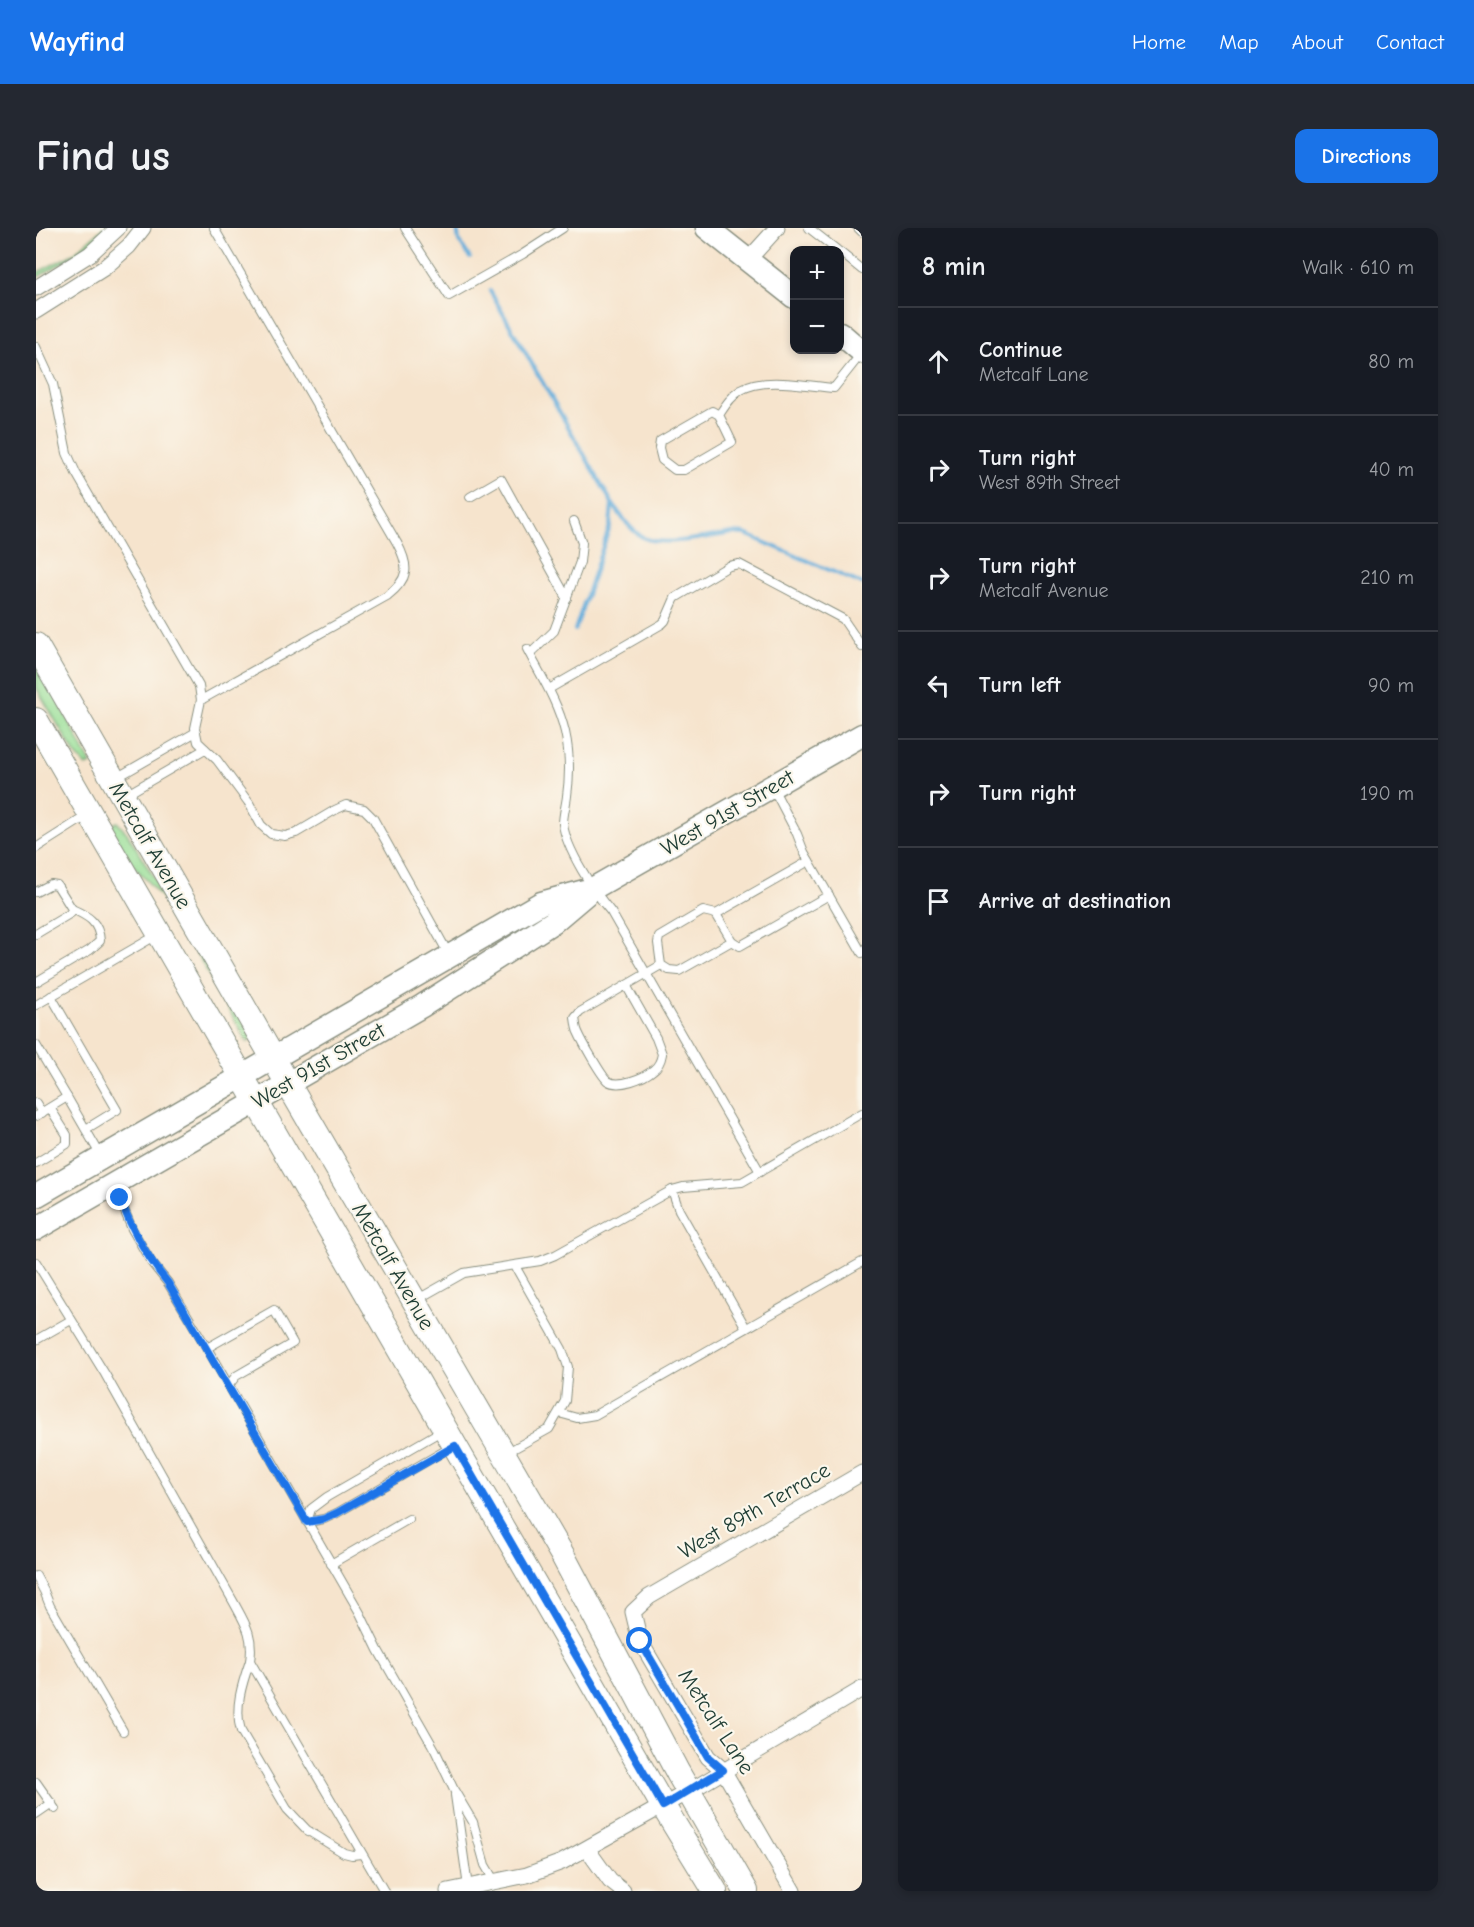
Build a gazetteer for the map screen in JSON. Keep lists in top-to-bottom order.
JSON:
{
  "streets": {
    "main road": ["Metcalf Avenue"],
    "street": ["West 91st Street", "West 89th Terrace", "Metcalf Lane"]
  },
  "crossings": [
    ["West 91st Street", "Metcalf Avenue"],
    ["West 89th Terrace", "Metcalf Lane"]
  ],
  "page": {
    "header": "Wayfind",
    "nav": [
      "Home",
      "Map",
      "About",
      "Contact"
    ],
    "buttons": "Directions",
    "title": "Find us",
    "heading": ["8 min", "Walk · 610 m"],
    "map_buttons": ["+", "−"],
    "list": [
      ["Continue", "Metcalf Lane", "80 m"],
      ["Turn right", "West 89th Street", "40 m"],
      ["Turn right", "Metcalf Avenue", "210 m"],
      ["Turn left", "90 m"],
      ["Turn right", "190 m"],
      "Arrive at destination"
    ]
  }
}
